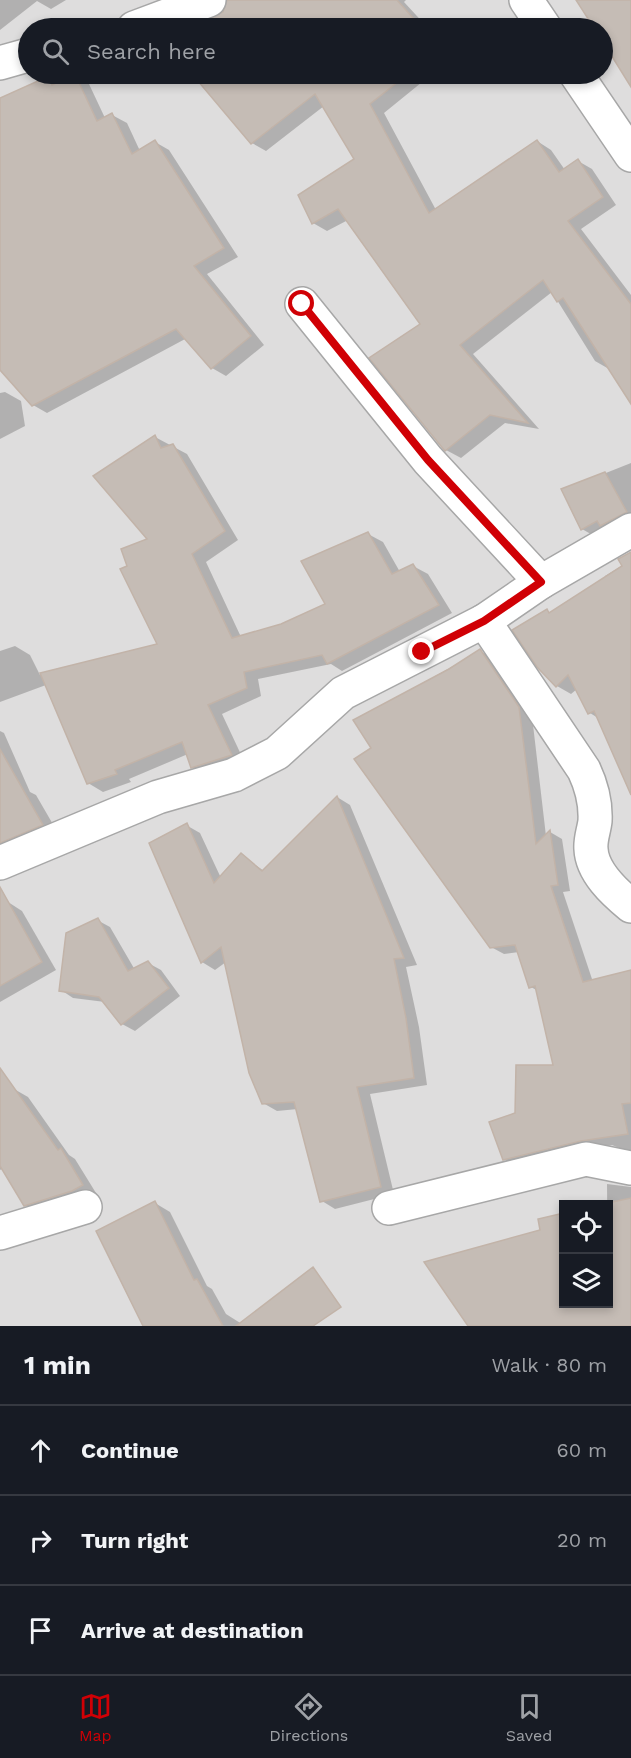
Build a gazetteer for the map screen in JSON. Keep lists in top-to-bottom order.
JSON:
{
  "page": {
    "search": "Search here",
    "heading": ["1 min", "Walk · 80 m"],
    "list": [
      ["Continue", "60 m"],
      ["Turn right", "20 m"],
      "Arrive at destination"
    ],
    "nav": ["Map", "Directions", "Saved"]
  }
}
